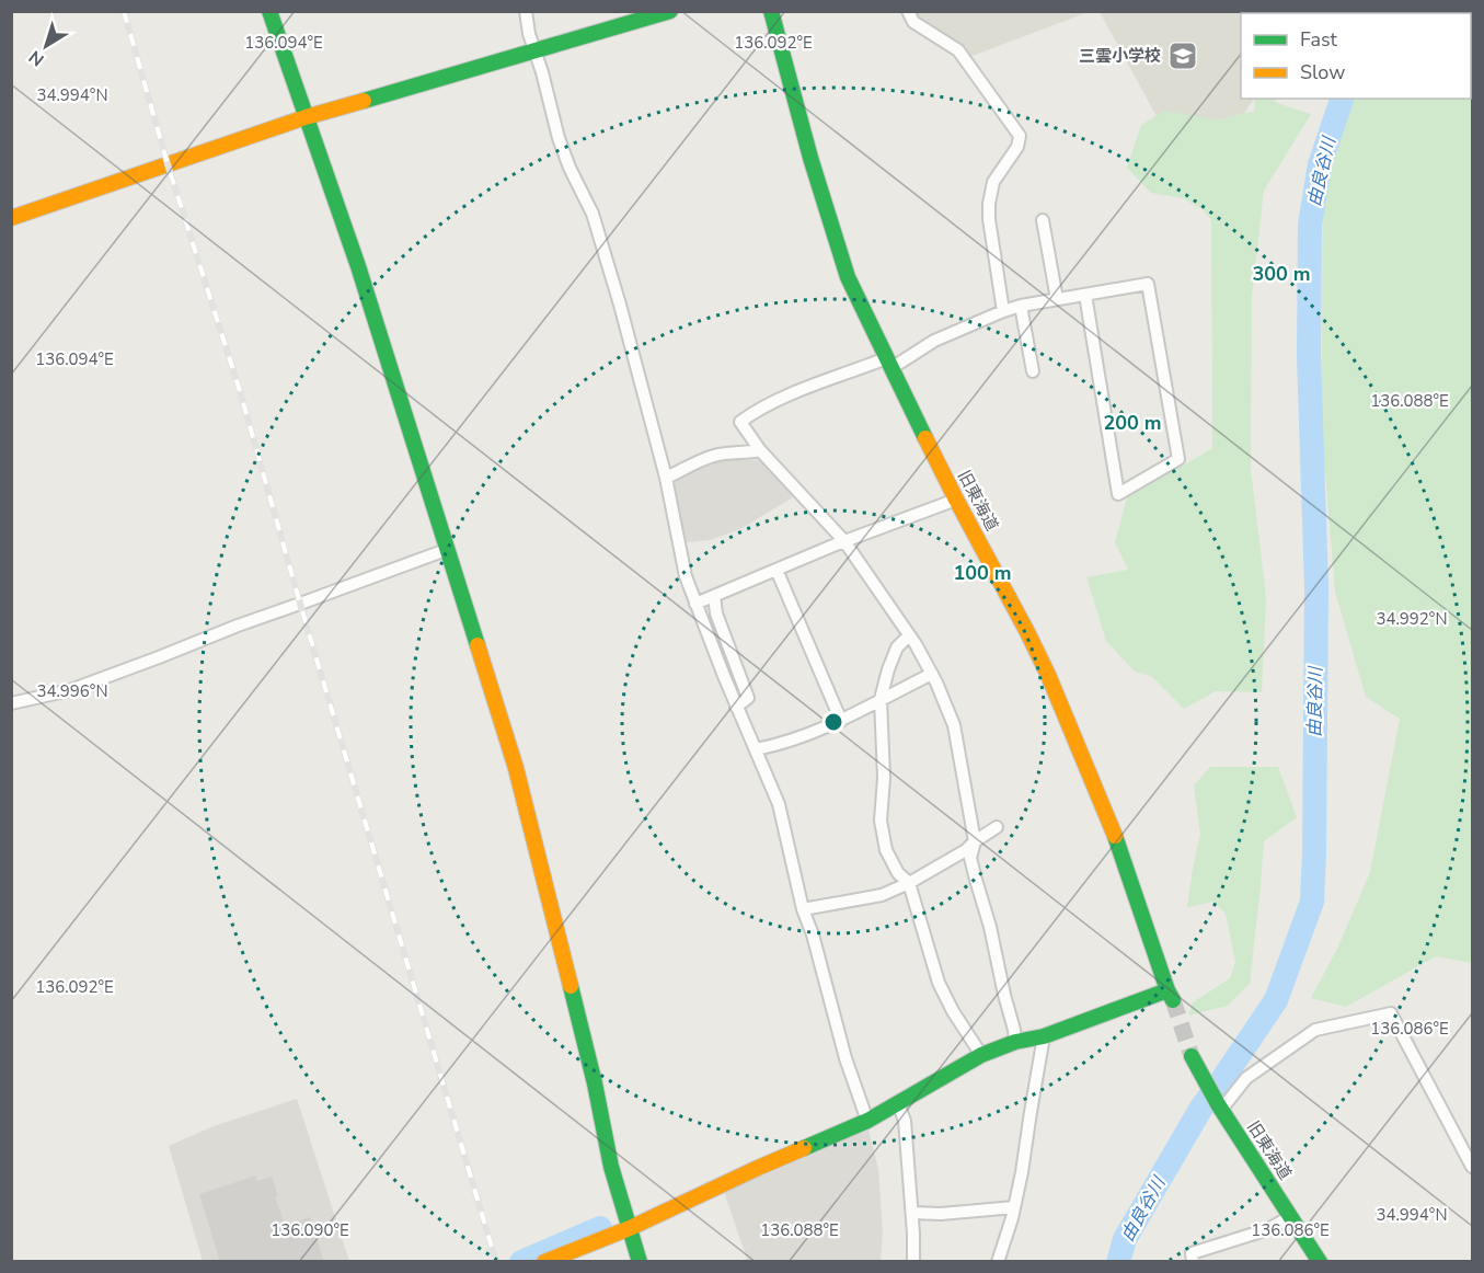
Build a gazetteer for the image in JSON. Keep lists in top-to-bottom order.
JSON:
{
  "streets": {
    "street": ["旧東海道"]
  },
  "water": ["由良谷川"],
  "places": {
    "school or university": ["三雲小学校"]
  },
  "legend": ["Fast", "Slow"],
  "north": "bottom left",
  "coordinates": [
    "136.094°E",
    "136.092°E",
    "34.994°N",
    "136.088°E",
    "34.992°N",
    "34.996°N",
    "136.086°E",
    "136.090°E"
  ],
  "rings": ["300 m", "200 m", "100 m"]
}
